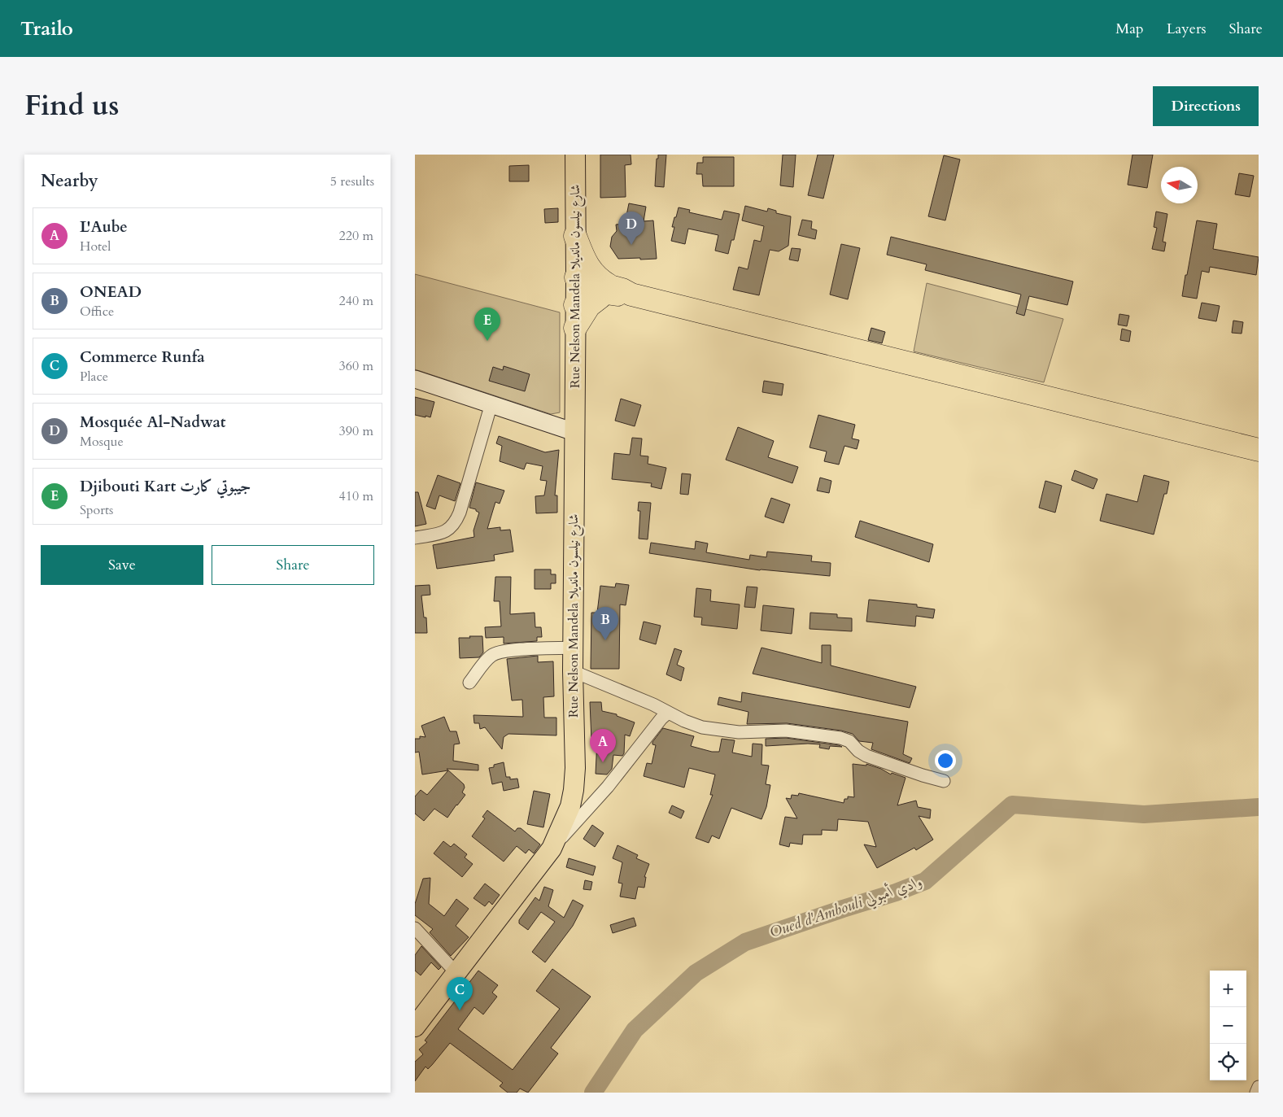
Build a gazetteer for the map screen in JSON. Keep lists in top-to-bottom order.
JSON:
{
  "streets": {
    "main road": ["Rue Nelson Mandela شارع نيلسون مانديلا"]
  },
  "water": ["Oued d'Ambouli وادي أمبولي"],
  "north": "left",
  "page": {
    "header": "Trailo",
    "nav": ["Map", "Layers", "Share"],
    "title": "Find us",
    "buttons": [
      "Directions",
      ["Save", "Share"]
    ],
    "heading": ["Nearby", "5 results"],
    "list": [
      {
        "mark": "A",
        "name": "L'Aube",
        "note": "Hotel",
        "value": "220 m"
      },
      {
        "mark": "B",
        "name": "ONEAD",
        "note": "Office",
        "value": "240 m"
      },
      {
        "mark": "C",
        "name": "Commerce Runfa",
        "note": "Place",
        "value": "360 m"
      },
      {
        "mark": "D",
        "name": "Mosquée Al-Nadwat",
        "note": "Mosque",
        "value": "390 m"
      },
      {
        "mark": "E",
        "name": "Djibouti Kart جيبوتي كارت",
        "note": "Sports",
        "value": "410 m"
      }
    ],
    "pins": [
      "D",
      "E",
      "B",
      "A",
      "C"
    ],
    "map_buttons": ["+", "−"]
  }
}
